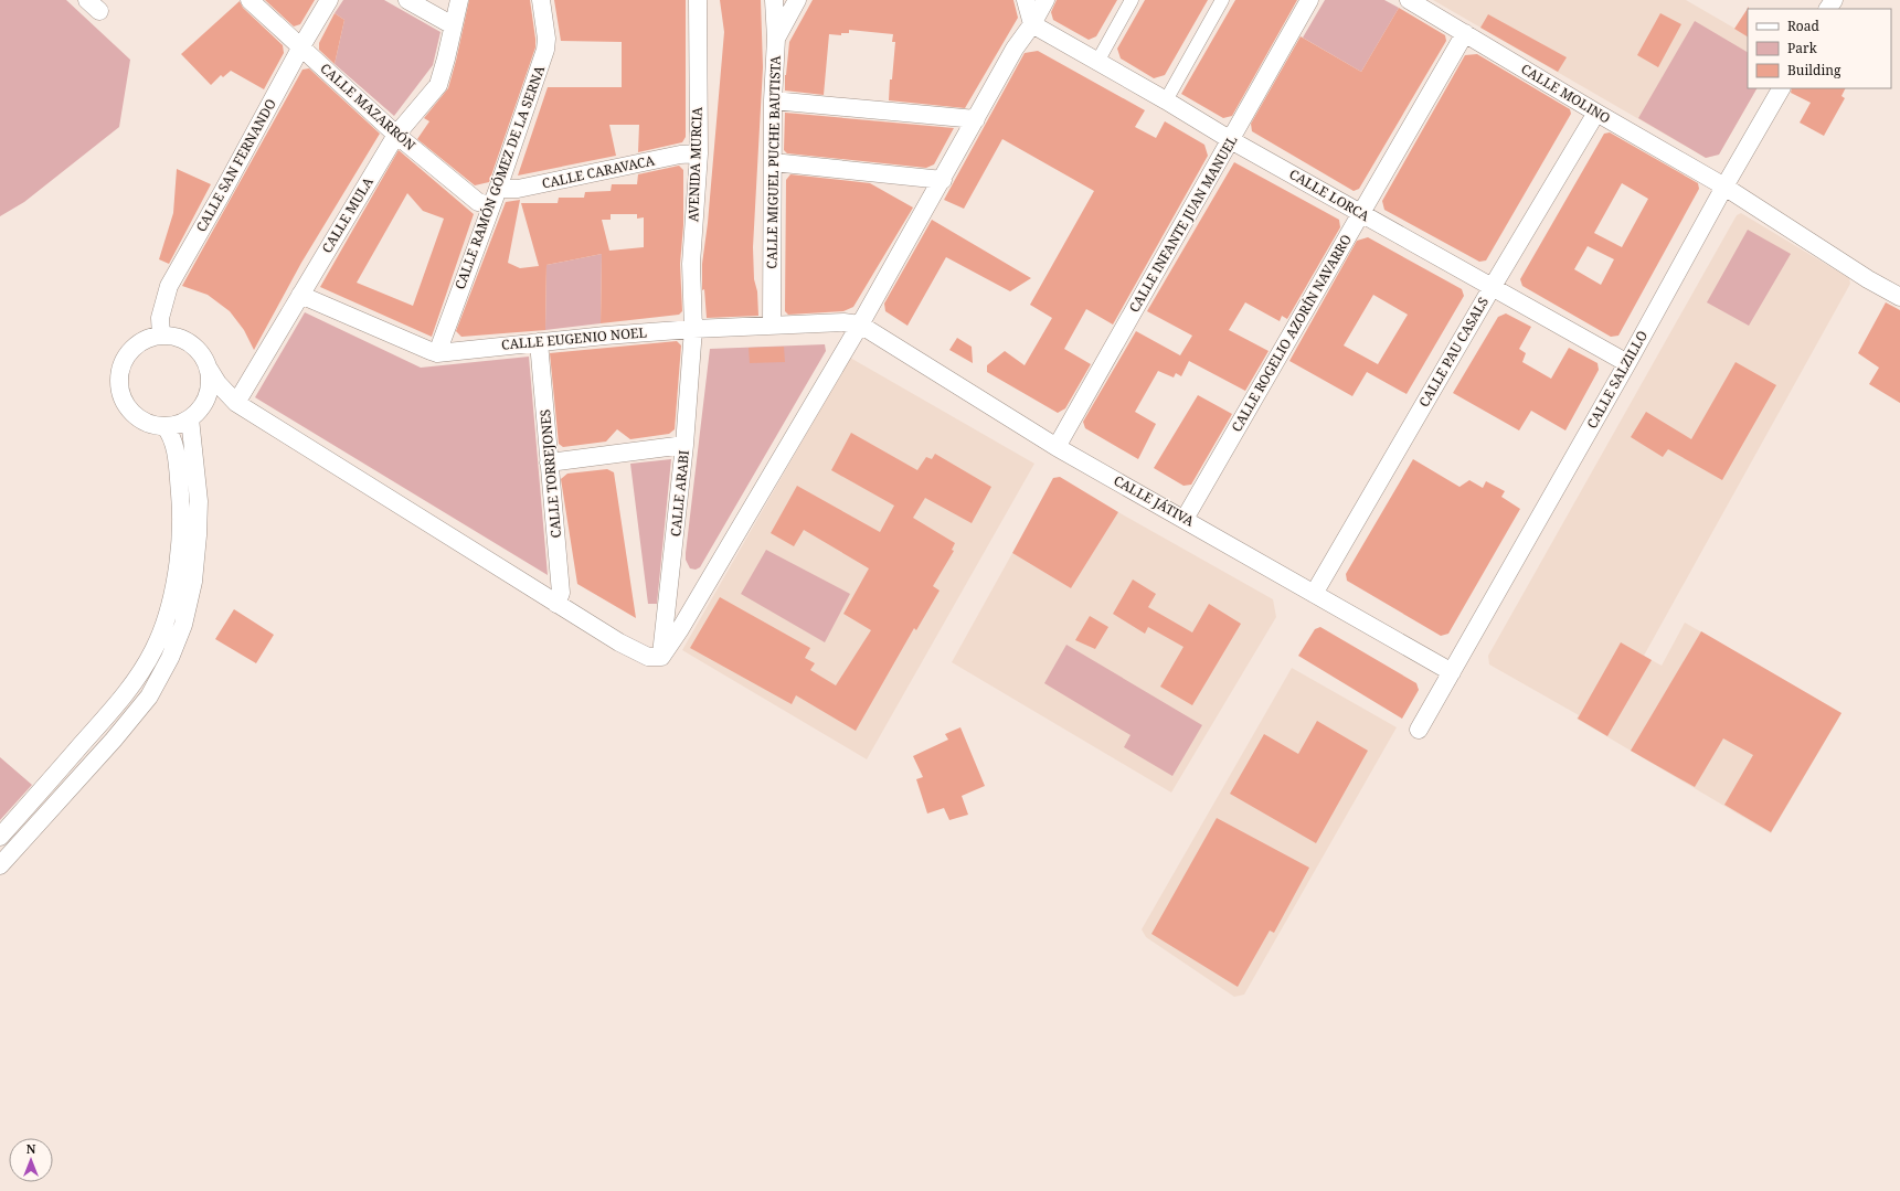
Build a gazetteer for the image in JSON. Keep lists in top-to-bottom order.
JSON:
{
  "streets": {
    "street": [
      "CALLE MOLINO",
      "CALLE MAZARRÓN",
      "CALLE MIGUEL PUCHE BAUTISTA",
      "AVENIDA MURCIA",
      "CALLE SAN FERNANDO",
      "CALLE CARAVACA",
      "CALLE RAMÓN GÓMEZ DE LA SERNA",
      "CALLE LORCA",
      "CALLE MULA",
      "CALLE INFANTE JUAN MANUEL",
      "CALLE ROGELIO AZORÍN NAVARRO",
      "CALLE EUGENIO NOEL",
      "CALLE PAU CASALS",
      "CALLE SALZILLO",
      "CALLE TORREJONES",
      "CALLE ARABI",
      "CALLE JÁTIVA"
    ]
  },
  "crossings": [
    ["CALLE MOLINO", "CALLE ROGELIO AZORÍN NAVARRO"],
    ["CALLE MOLINO", "CALLE PAU CASALS"],
    ["CALLE MOLINO", "CALLE SALZILLO"],
    ["CALLE MAZARRÓN", "CALLE SAN FERNANDO"],
    ["CALLE MAZARRÓN", "CALLE RAMÓN GÓMEZ DE LA SERNA"],
    ["CALLE MAZARRÓN", "CALLE MULA"],
    ["CALLE MIGUEL PUCHE BAUTISTA", "CALLE EUGENIO NOEL"],
    ["AVENIDA MURCIA", "CALLE CARAVACA"],
    ["AVENIDA MURCIA", "CALLE EUGENIO NOEL"],
    ["AVENIDA MURCIA", "CALLE ARABI"],
    ["CALLE CARAVACA", "CALLE RAMÓN GÓMEZ DE LA SERNA"],
    ["CALLE RAMÓN GÓMEZ DE LA SERNA", "CALLE EUGENIO NOEL"],
    ["CALLE LORCA", "CALLE INFANTE JUAN MANUEL"],
    ["CALLE LORCA", "CALLE ROGELIO AZORÍN NAVARRO"],
    ["CALLE LORCA", "CALLE PAU CASALS"],
    ["CALLE LORCA", "CALLE SALZILLO"],
    ["CALLE MULA", "CALLE EUGENIO NOEL"],
    ["CALLE INFANTE JUAN MANUEL", "CALLE JÁTIVA"],
    ["CALLE ROGELIO AZORÍN NAVARRO", "CALLE JÁTIVA"],
    ["CALLE EUGENIO NOEL", "CALLE TORREJONES"],
    ["CALLE EUGENIO NOEL", "CALLE ARABI"],
    ["CALLE EUGENIO NOEL", "CALLE JÁTIVA"],
    ["CALLE PAU CASALS", "CALLE JÁTIVA"],
    ["CALLE SALZILLO", "CALLE JÁTIVA"]
  ],
  "legend": ["Road", "Park", "Building"],
  "north": "top"
}
